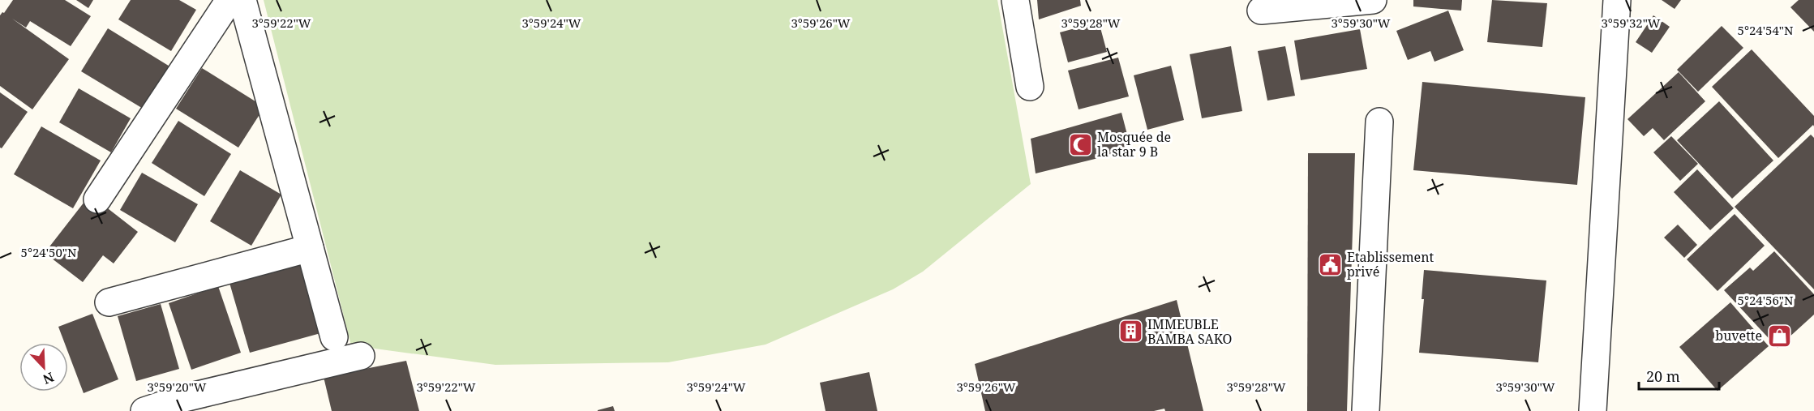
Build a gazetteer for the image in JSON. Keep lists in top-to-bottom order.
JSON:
{
  "places": {
    "mosque": ["Mosquée de la star 9 B"],
    "public building": ["Etablissement privé"],
    "building": ["IMMEUBLE BAMBA SAKO"],
    "shop": ["buvette"]
  },
  "scale_bar": "20 m",
  "north": "bottom right",
  "coordinates": [
    "3°59'22\"W",
    "3°59'24\"W",
    "3°59'26\"W",
    "3°59'28\"W",
    "3°59'30\"W",
    "3°59'32\"W",
    "5°24'54\"N",
    "5°24'50\"N",
    "5°24'56\"N",
    "3°59'20\"W"
  ]
}
